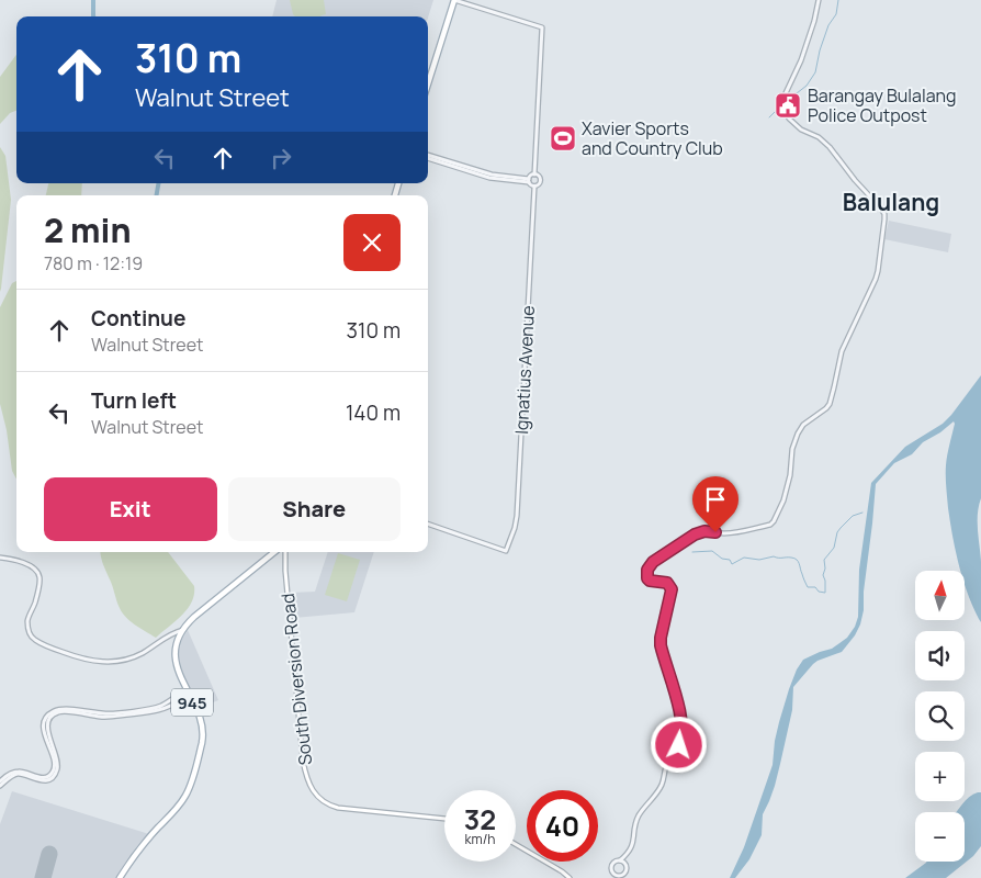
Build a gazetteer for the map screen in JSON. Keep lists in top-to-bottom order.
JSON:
{
  "streets": {
    "main road": ["South Diversion Road", "945"],
    "street": ["Ignatius Avenue"]
  },
  "districts": ["Balulang"],
  "places": {
    "public building": ["Barangay Bulalang Police Outpost"],
    "sports": ["Xavier Sports and Country Club"]
  },
  "north": "top",
  "page": {
    "turn": ["310 m", "Walnut Street"],
    "heading": ["2 min", "780 m · 12:19"],
    "list": [
      {
        "name": "Continue",
        "note": "Walnut Street",
        "value": "310 m"
      },
      {
        "name": "Turn left",
        "note": "Walnut Street",
        "value": "140 m"
      }
    ],
    "buttons": ["Exit", "Share"],
    "map_buttons": ["+", "−"],
    "speed": "32 km/h",
    "limit": "40"
  }
}
